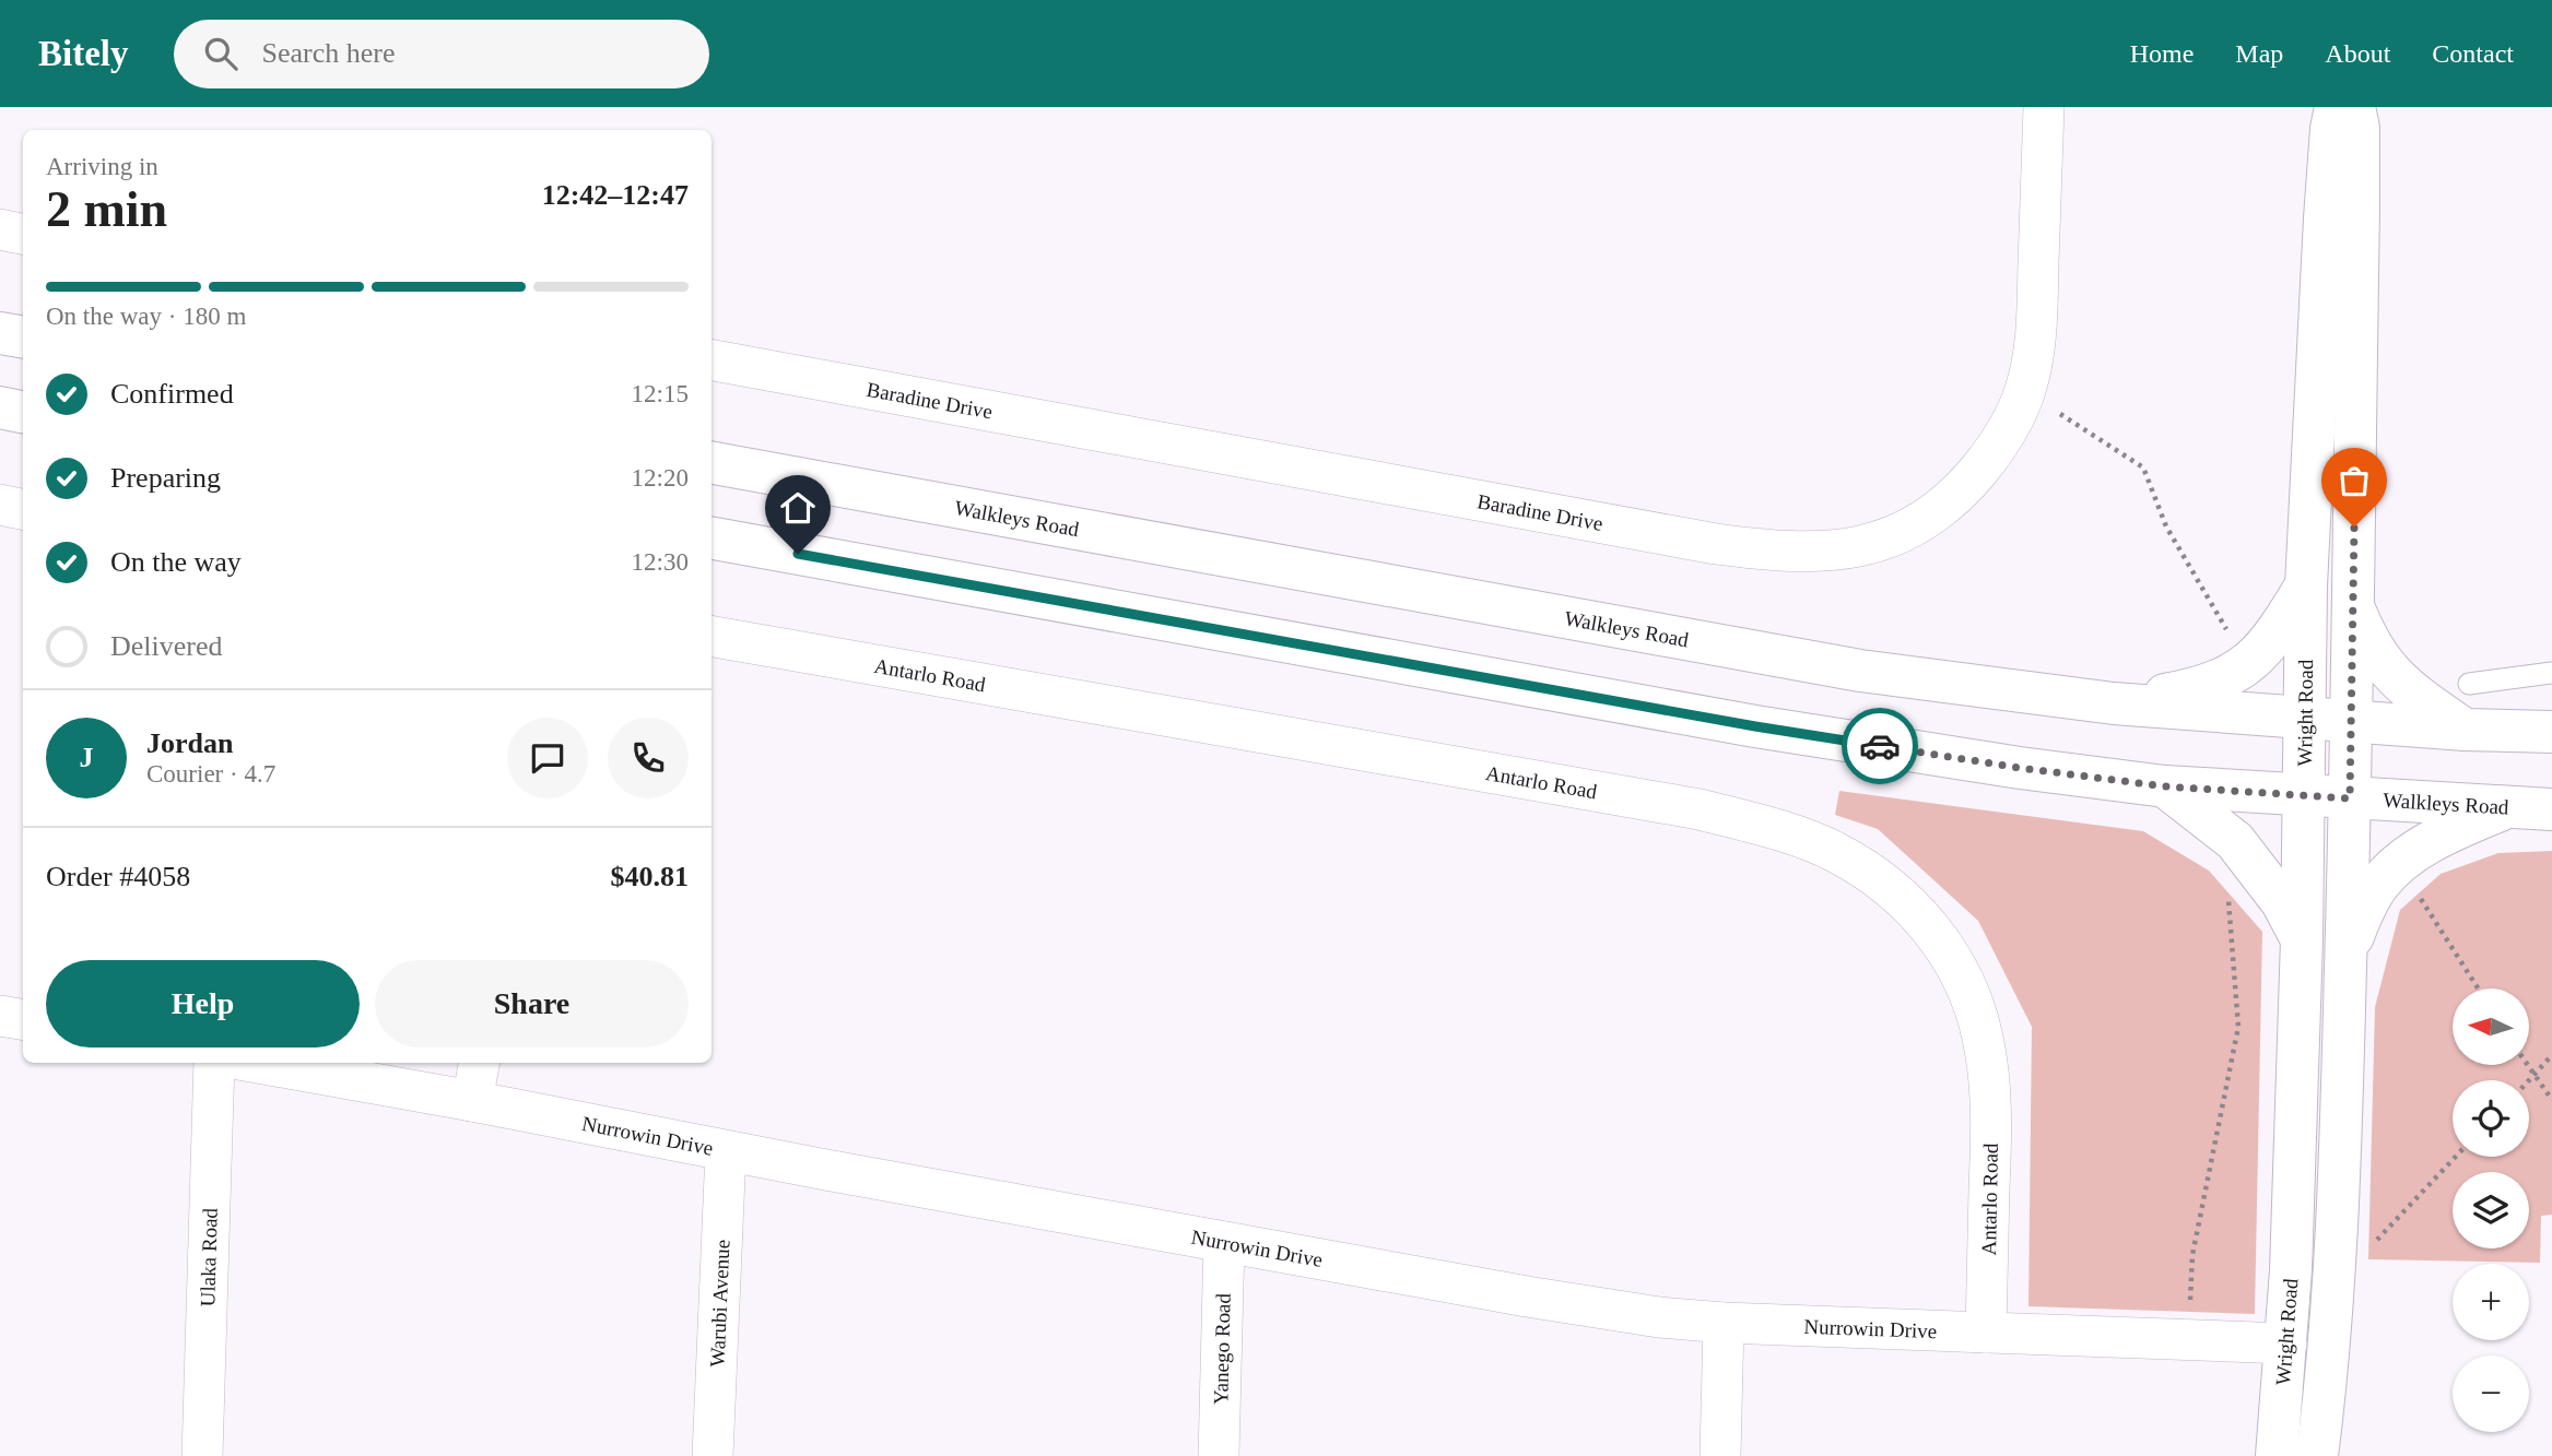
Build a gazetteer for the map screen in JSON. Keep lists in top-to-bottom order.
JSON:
{
  "streets": {
    "main road": ["Walkleys Road", "Wright Road"],
    "street": [
      "Baradine Drive",
      "Antarlo Road",
      "Nurrowin Drive",
      "Ulaka Road",
      "Warubi Avenue",
      "Yanego Road"
    ]
  },
  "crossings": [
    ["Walkleys Road", "Wright Road"],
    ["Antarlo Road", "Nurrowin Drive"],
    ["Wright Road", "Nurrowin Drive"],
    ["Nurrowin Drive", "Warubi Avenue"],
    ["Nurrowin Drive", "Yanego Road"]
  ],
  "north": "left",
  "page": {
    "header": "Bitely",
    "search": "Search here",
    "nav": [
      "Home",
      "Map",
      "About",
      "Contact"
    ],
    "heading": ["2 min", "Arriving in", "12:42–12:47"],
    "panel": [
      "Jordan",
      "Courier · 4.7",
      "Order #4058",
      "$40.81"
    ],
    "bar": "On the way · 180 m",
    "list": [
      ["Confirmed", "12:15"],
      ["Preparing", "12:20"],
      ["On the way", "12:30"],
      "Delivered"
    ],
    "round": "J",
    "buttons": ["Help", "Share"],
    "map_buttons": ["+", "−"]
  }
}
